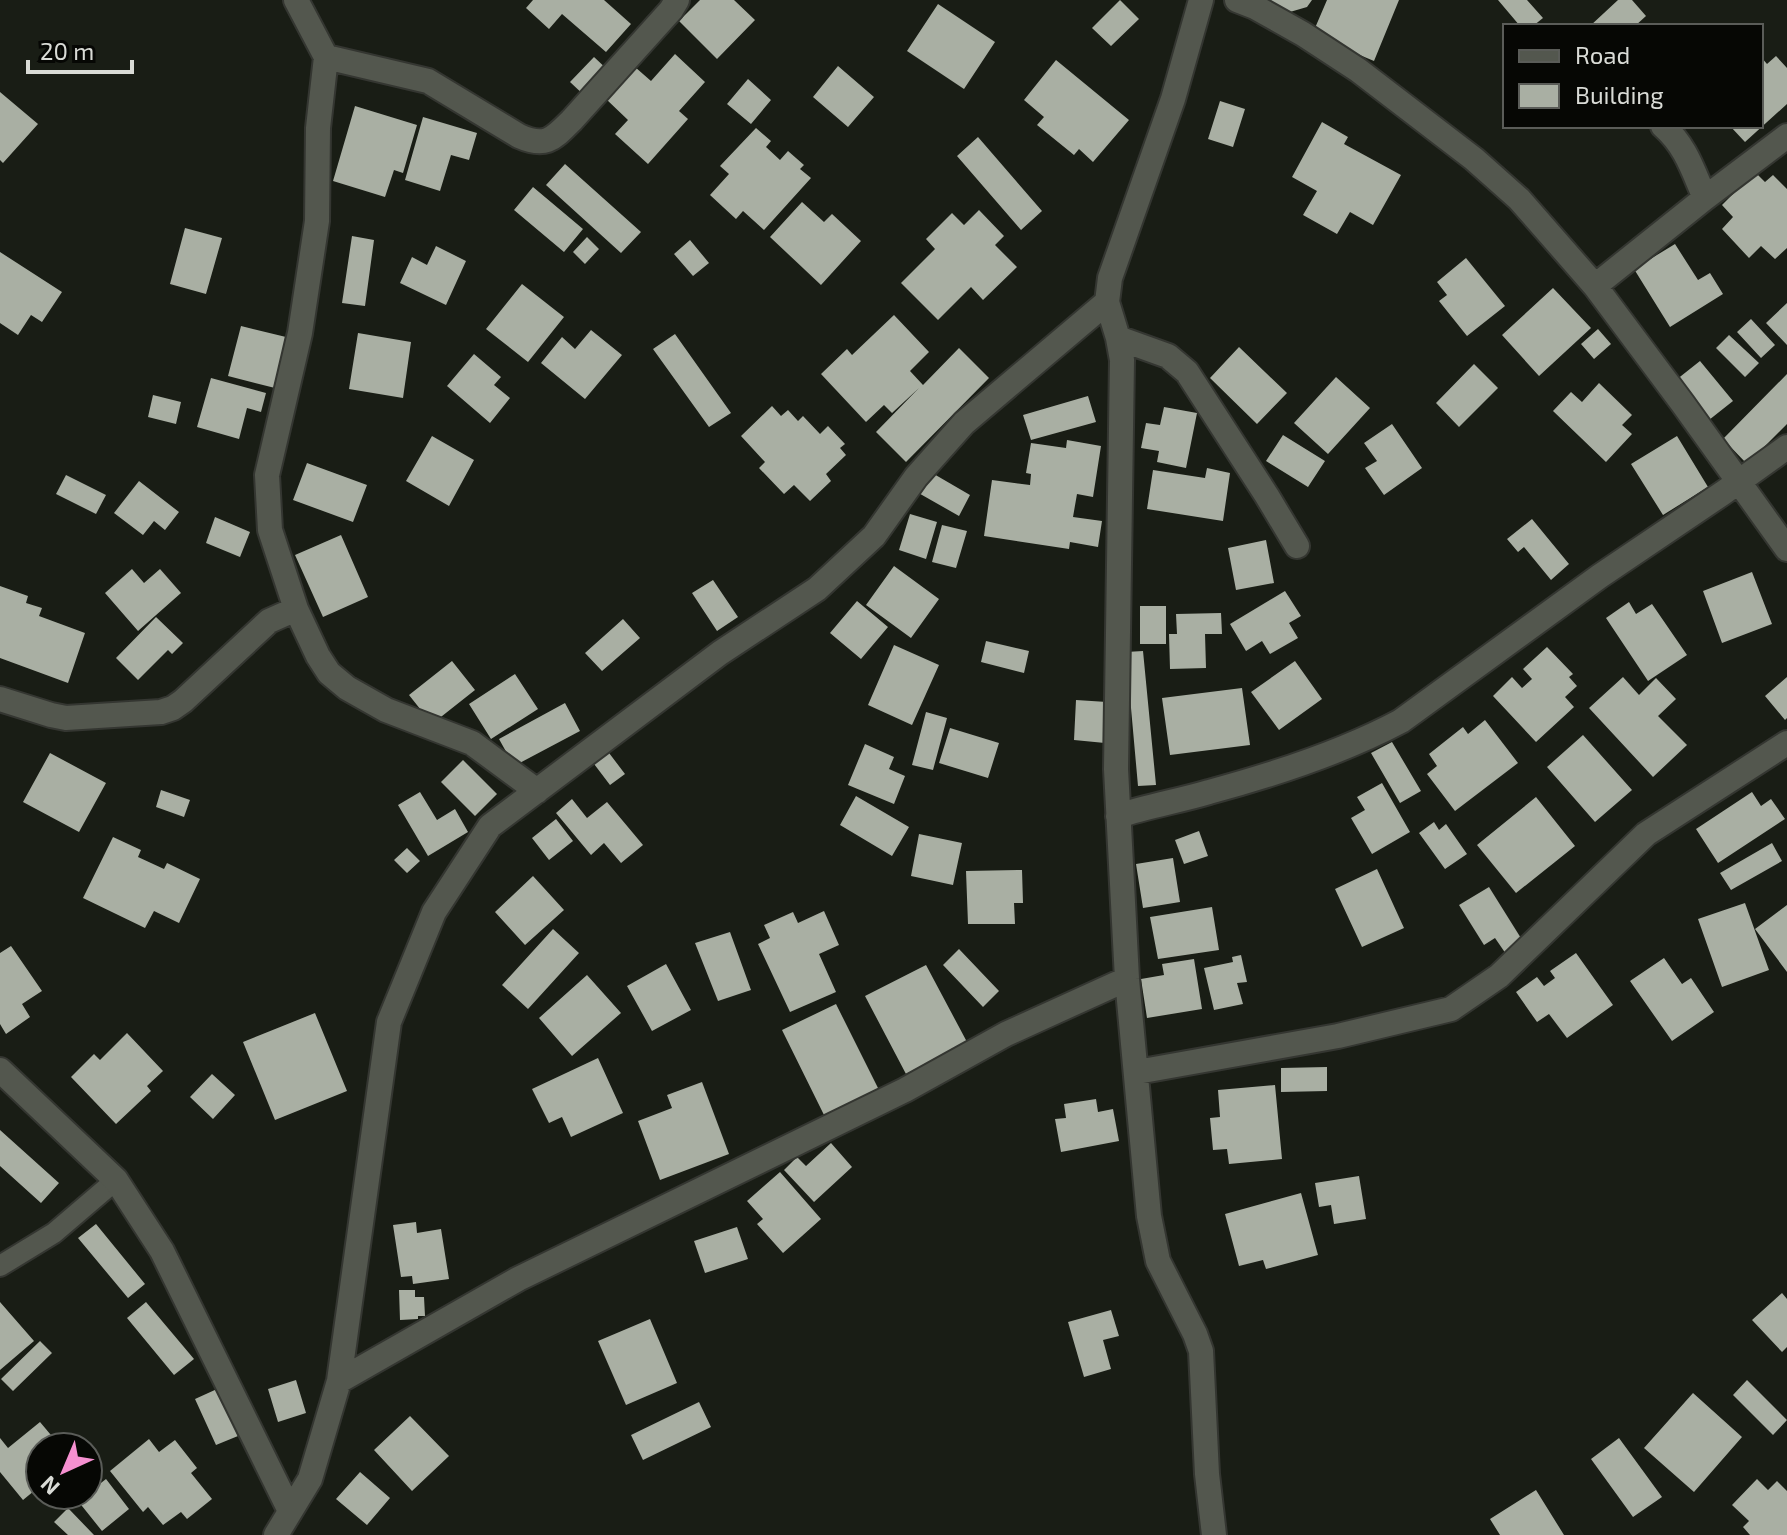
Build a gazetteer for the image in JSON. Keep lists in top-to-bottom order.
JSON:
{
  "legend": ["Road", "Building"],
  "scale_bar": "20 m",
  "north": "bottom left"
}
